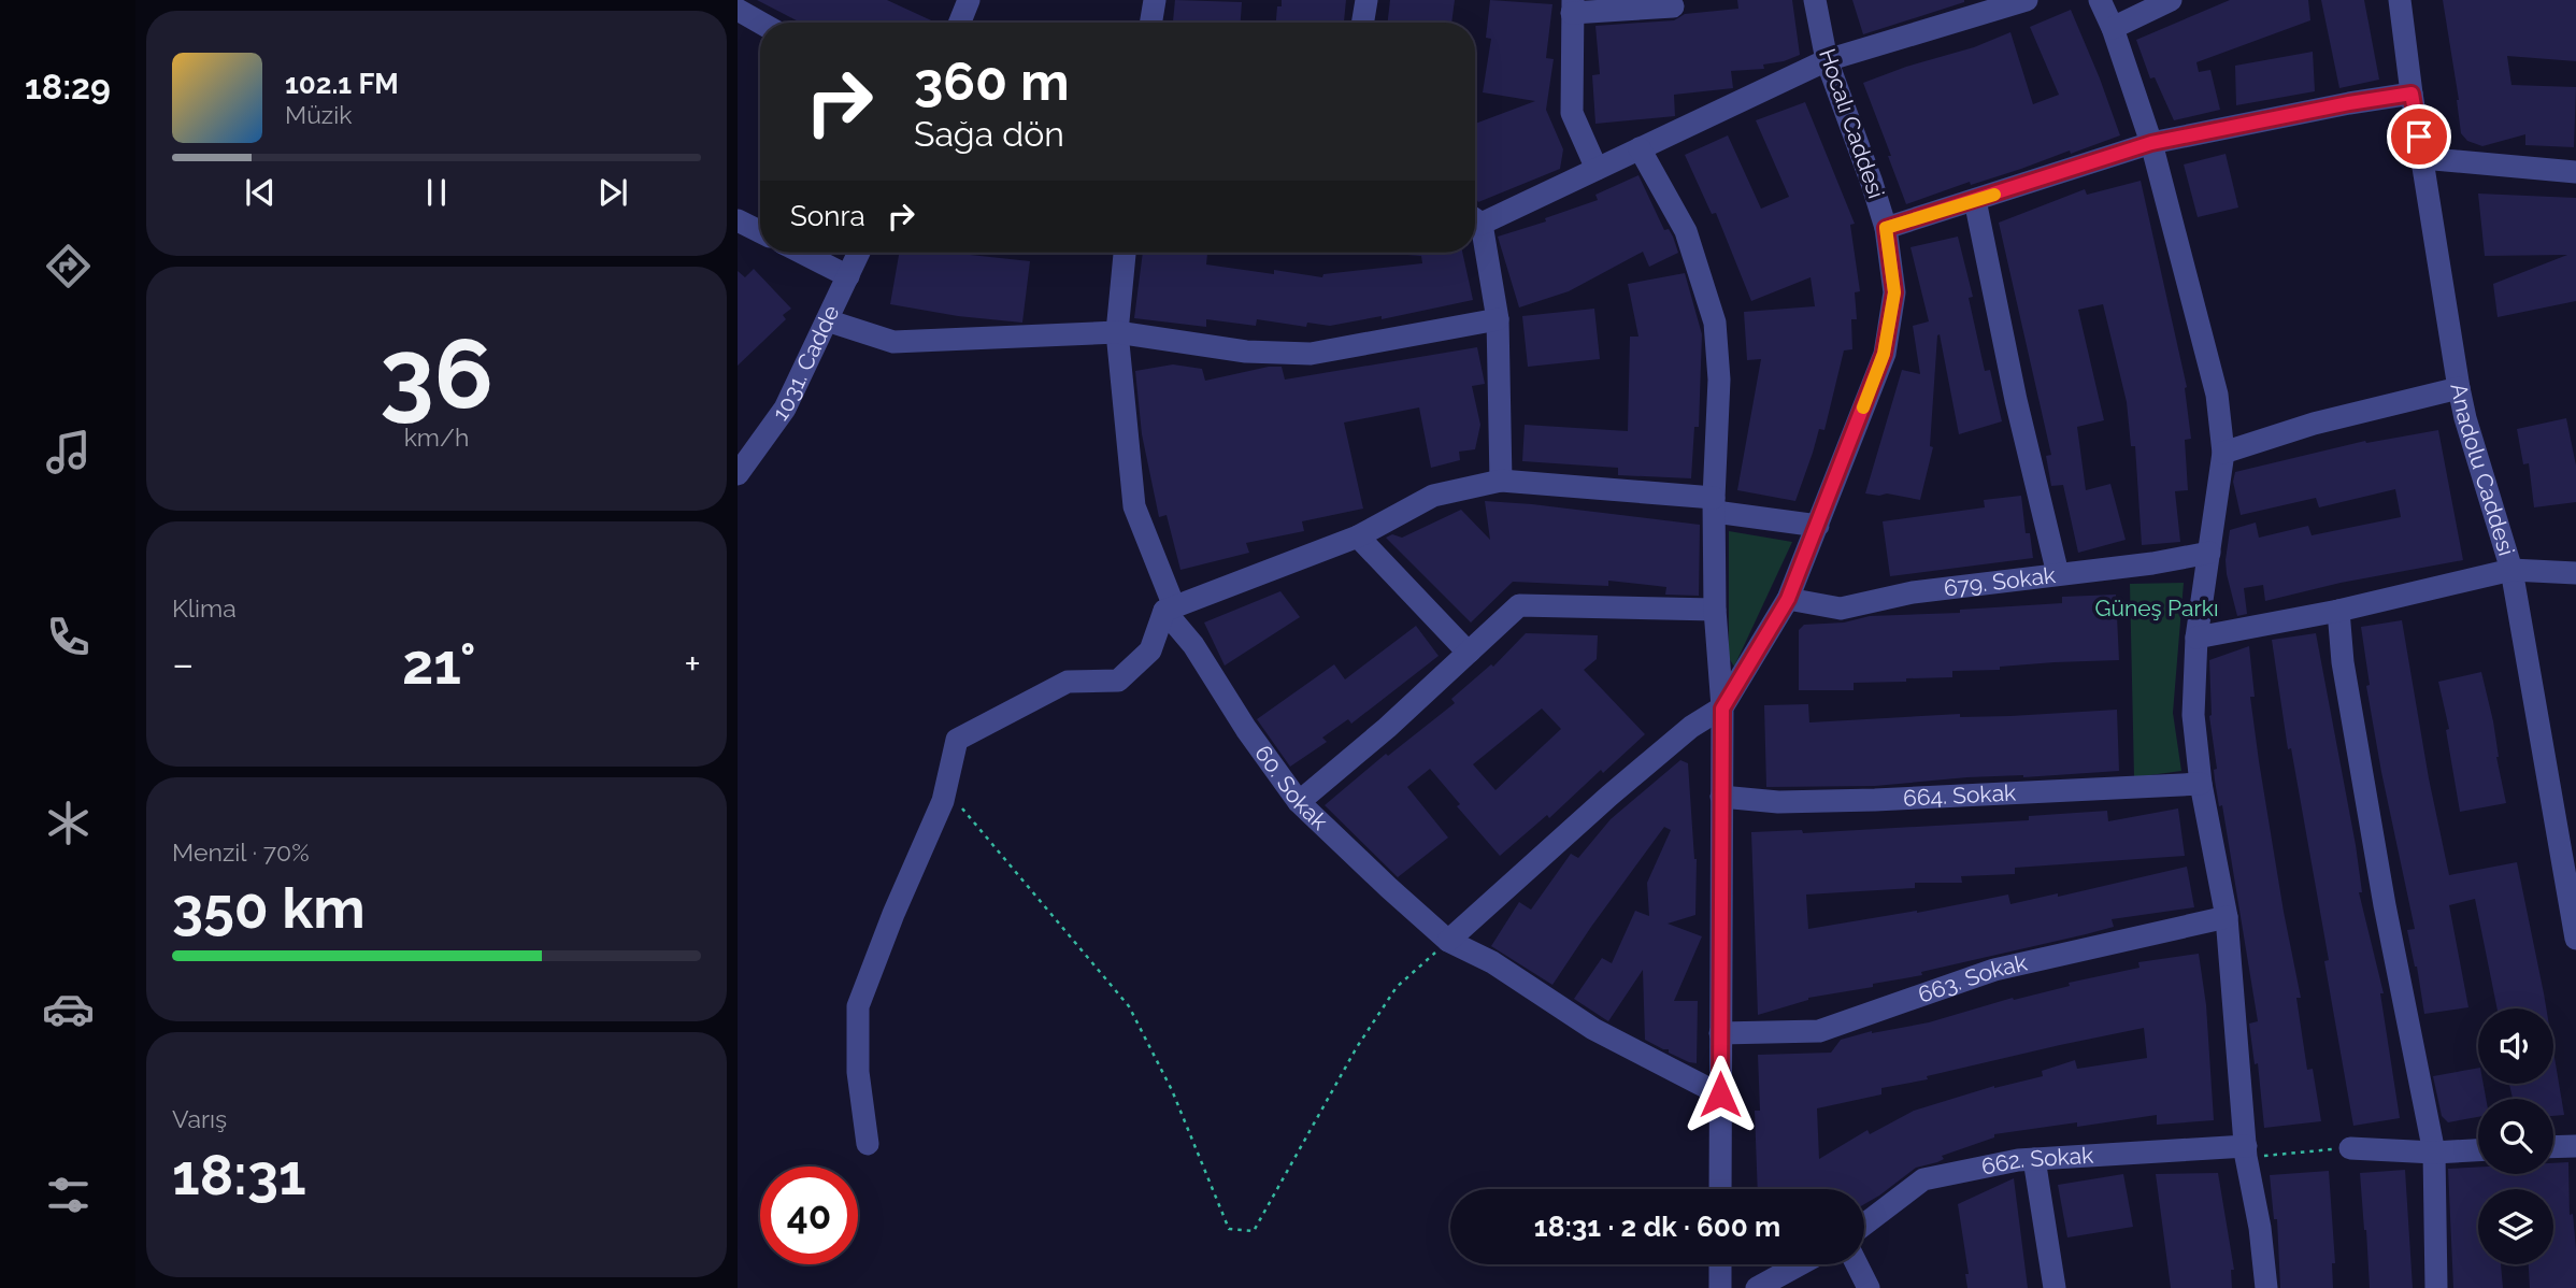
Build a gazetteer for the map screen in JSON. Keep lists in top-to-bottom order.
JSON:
{
  "streets": {
    "street": [
      "Hocalı Caddesi",
      "1031. Cadde",
      "Anadolu Caddesi",
      "679. Sokak",
      "60. Sokak",
      "664. Sokak",
      "663. Sokak",
      "662. Sokak"
    ]
  },
  "crossings": [
    ["Hocalı Caddesi", "679. Sokak"]
  ],
  "parks": ["Güneş Parkı"],
  "page": {
    "tabs": "18:29",
    "turn": ["360 m", "Sağa dön"],
    "song": ["102.1 FM", "Müzik"],
    "then": "Sonra",
    "tile": [
      ["36", "km/h"],
      "Klima",
      ["Menzil · 70%", "350 km"],
      ["Varış", "18:31"]
    ],
    "heat": ["−", "21°", "+"],
    "limit": "40",
    "trip": "18:31 · 2 dk · 600 m"
  }
}
